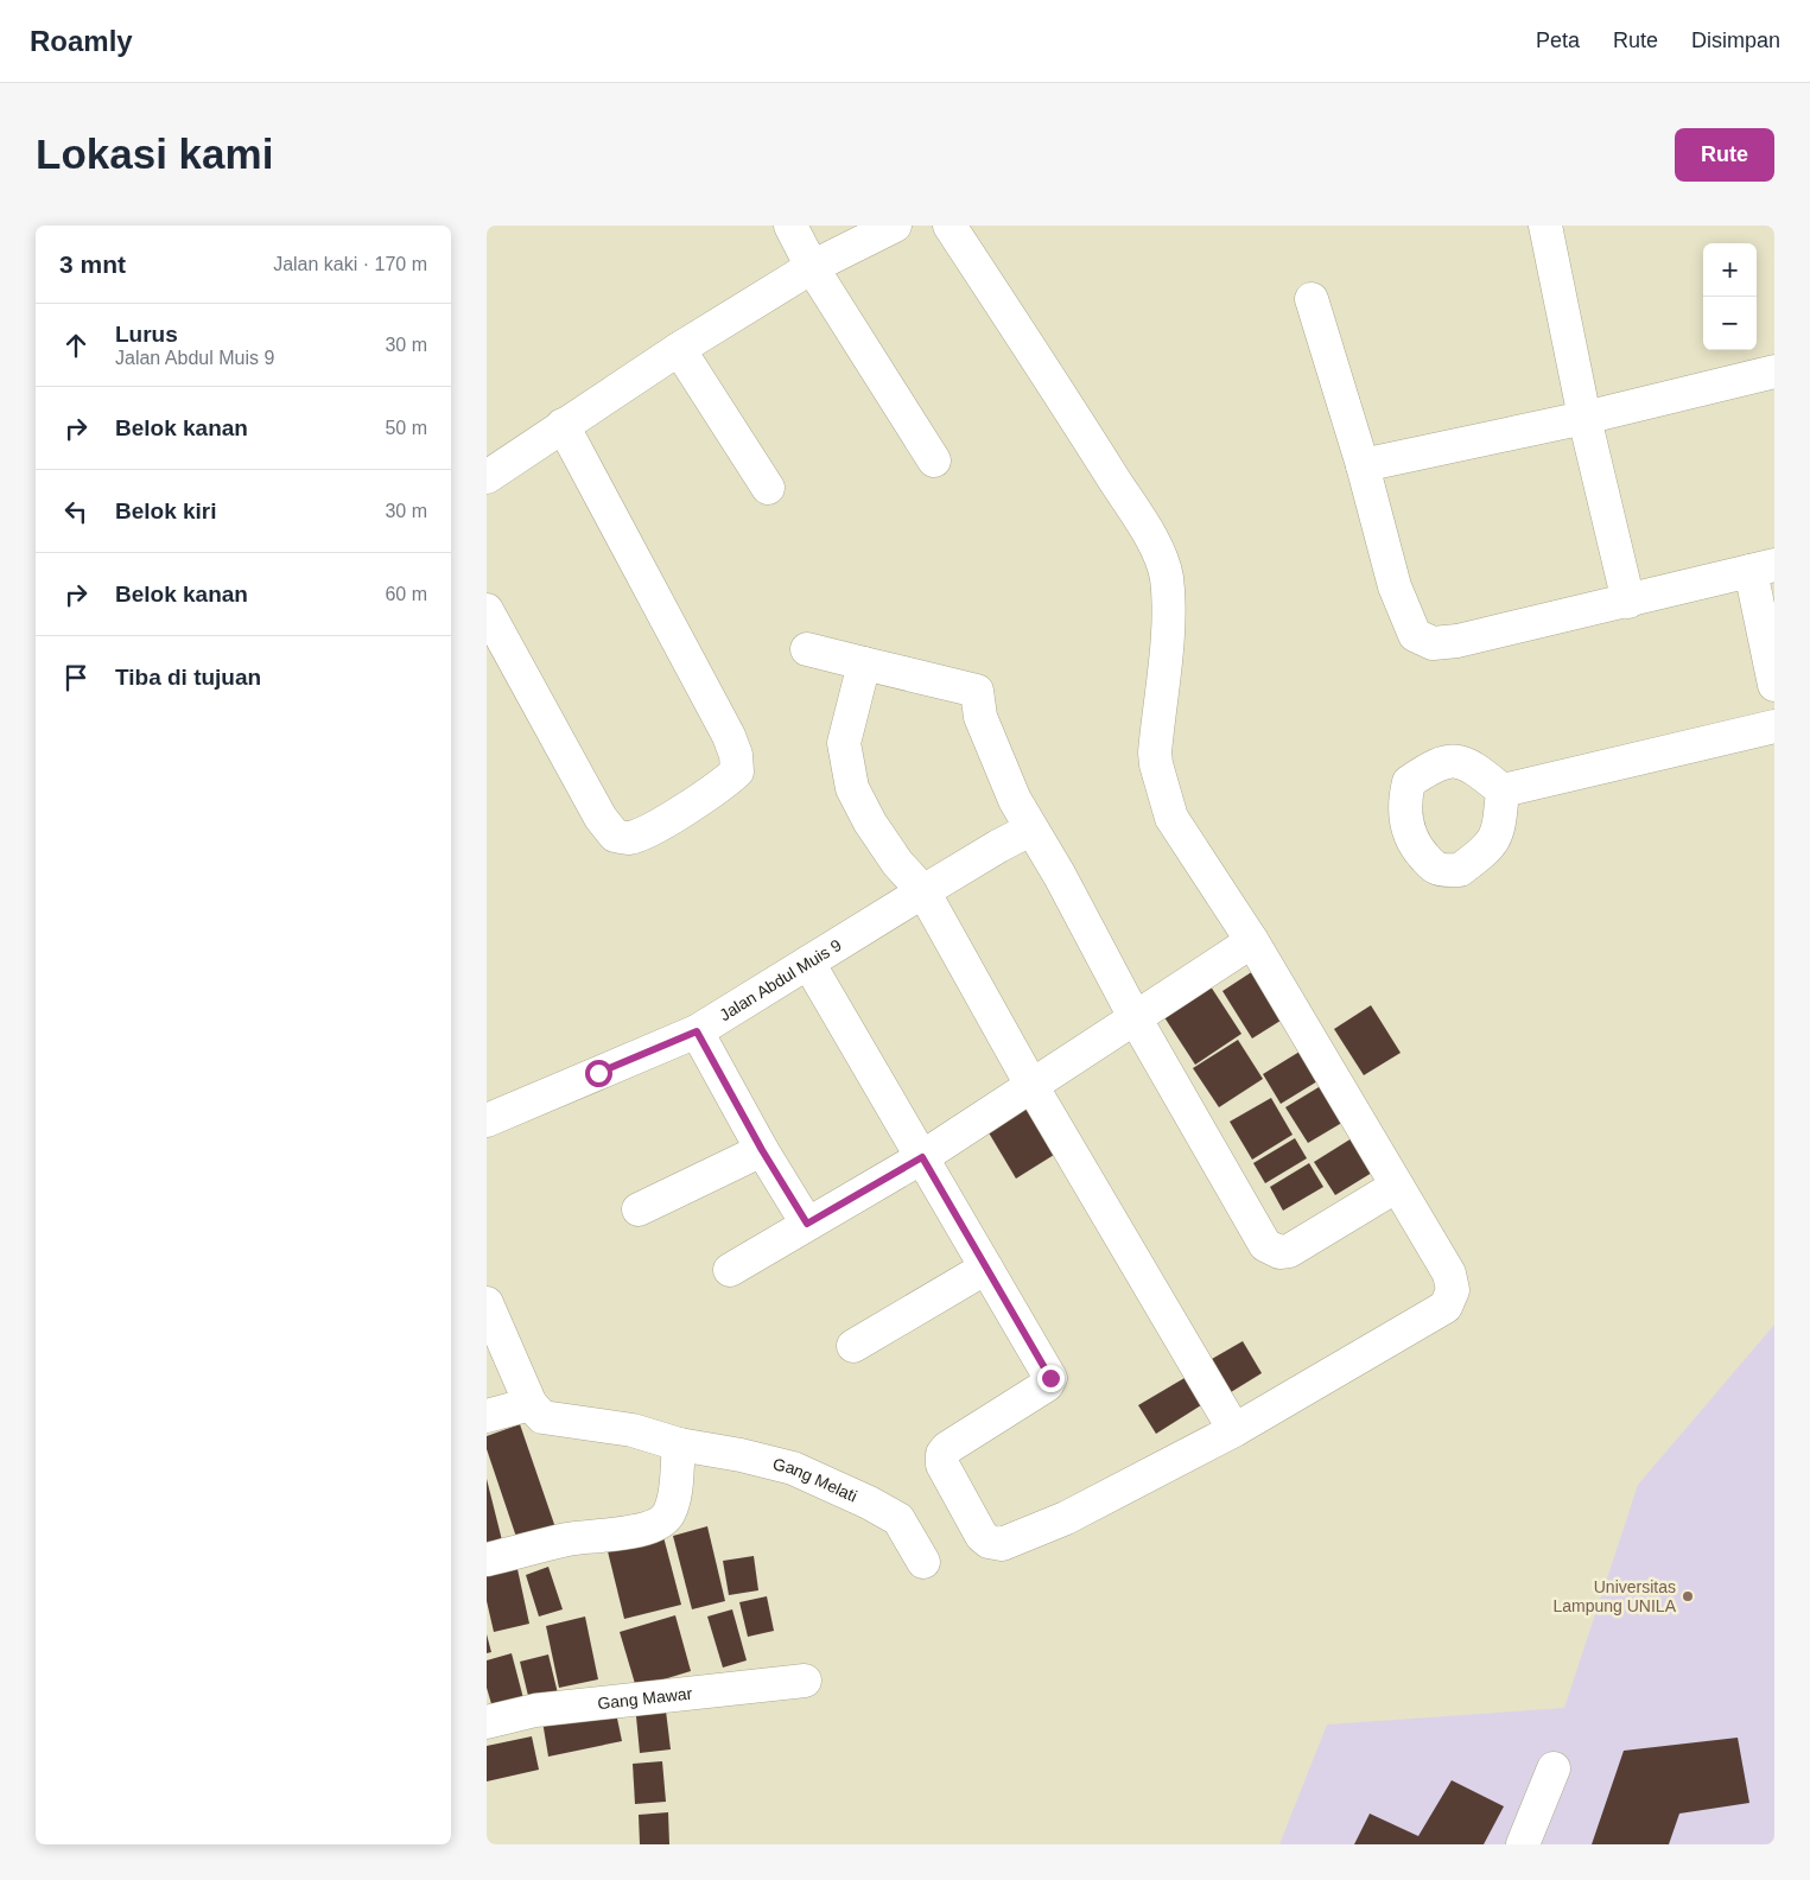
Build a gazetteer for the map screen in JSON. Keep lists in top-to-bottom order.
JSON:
{
  "streets": {
    "street": ["Jalan Abdul Muis 9", "Gang Melati", "Gang Mawar"]
  },
  "places": ["Universitas Lampung UNILA"],
  "page": {
    "header": "Roamly",
    "nav": ["Peta", "Rute", "Disimpan"],
    "buttons": "Rute",
    "title": "Lokasi kami",
    "heading": ["3 mnt", "Jalan kaki · 170 m"],
    "map_buttons": ["+", "−"],
    "list": [
      ["Lurus", "Jalan Abdul Muis 9", "30 m"],
      ["Belok kanan", "50 m"],
      ["Belok kiri", "30 m"],
      ["Belok kanan", "60 m"],
      "Tiba di tujuan"
    ]
  }
}
